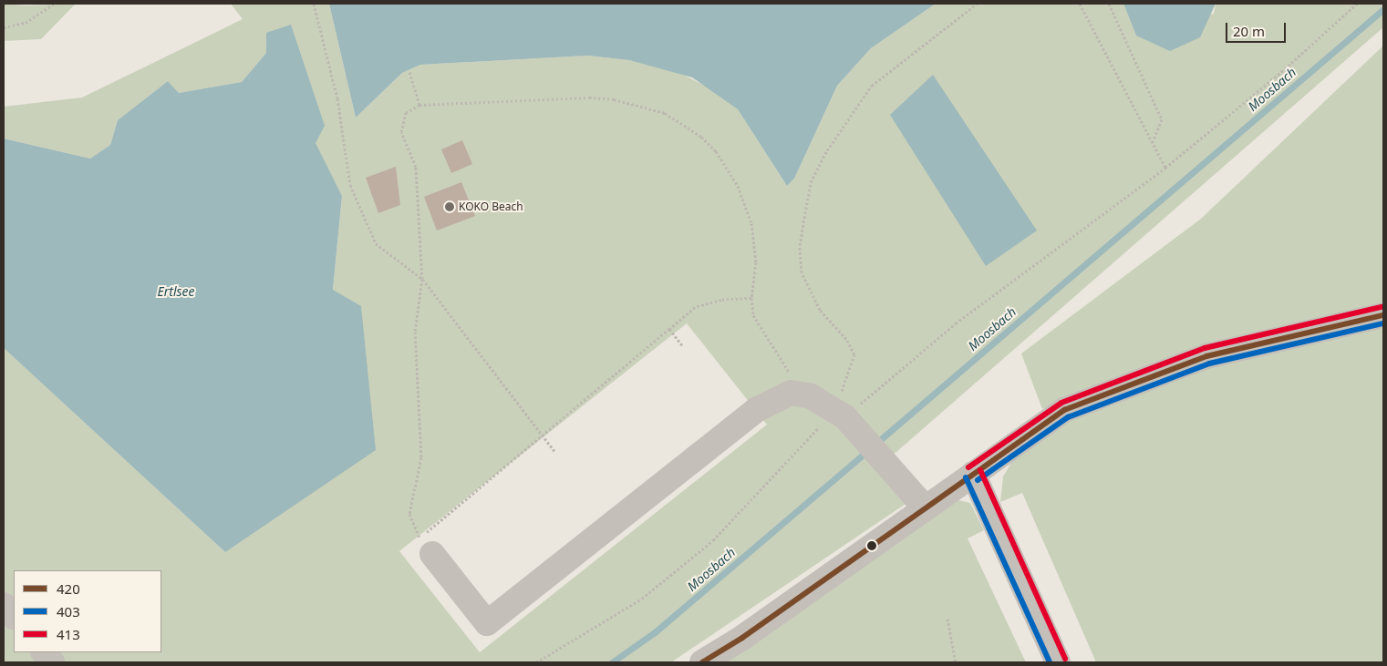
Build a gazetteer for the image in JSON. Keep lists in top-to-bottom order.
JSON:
{
  "water": ["Moosbach", "Ertlsee"],
  "places": ["KOKO Beach"],
  "lines": ["transit line 413", "transit line 420", "transit line 403"],
  "legend": ["420", "403", "413"],
  "scale_bar": "20 m"
}
